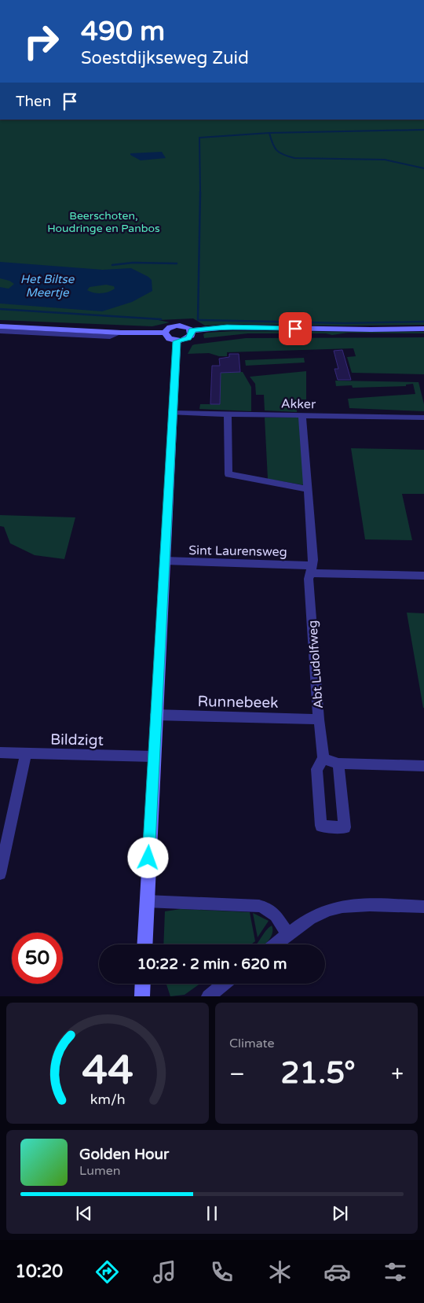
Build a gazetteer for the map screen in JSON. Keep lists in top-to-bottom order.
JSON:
{
  "streets": {
    "street": [
      "Akker",
      "Sint Laurensweg",
      "Abt Ludolfweg",
      "Runnebeek",
      "Bildzigt"
    ]
  },
  "crossings": [
    ["Akker", "Abt Ludolfweg"],
    ["Sint Laurensweg", "Abt Ludolfweg"],
    ["Abt Ludolfweg", "Runnebeek"]
  ],
  "water": ["Het Biltse Meertje"],
  "parks": ["Beerschoten, Houdringe en Panbos"],
  "page": {
    "turn": ["490 m", "Soestdijkseweg Zuid"],
    "then": "Then",
    "limit": "50",
    "trip": "10:22 · 2 min · 620 m",
    "tile": "Climate",
    "heat": ["−", "21.5°", "+"],
    "song": ["Golden Hour", "Lumen"],
    "tabs": "10:20",
    "gauge": ["44", "km/h"]
  }
}
